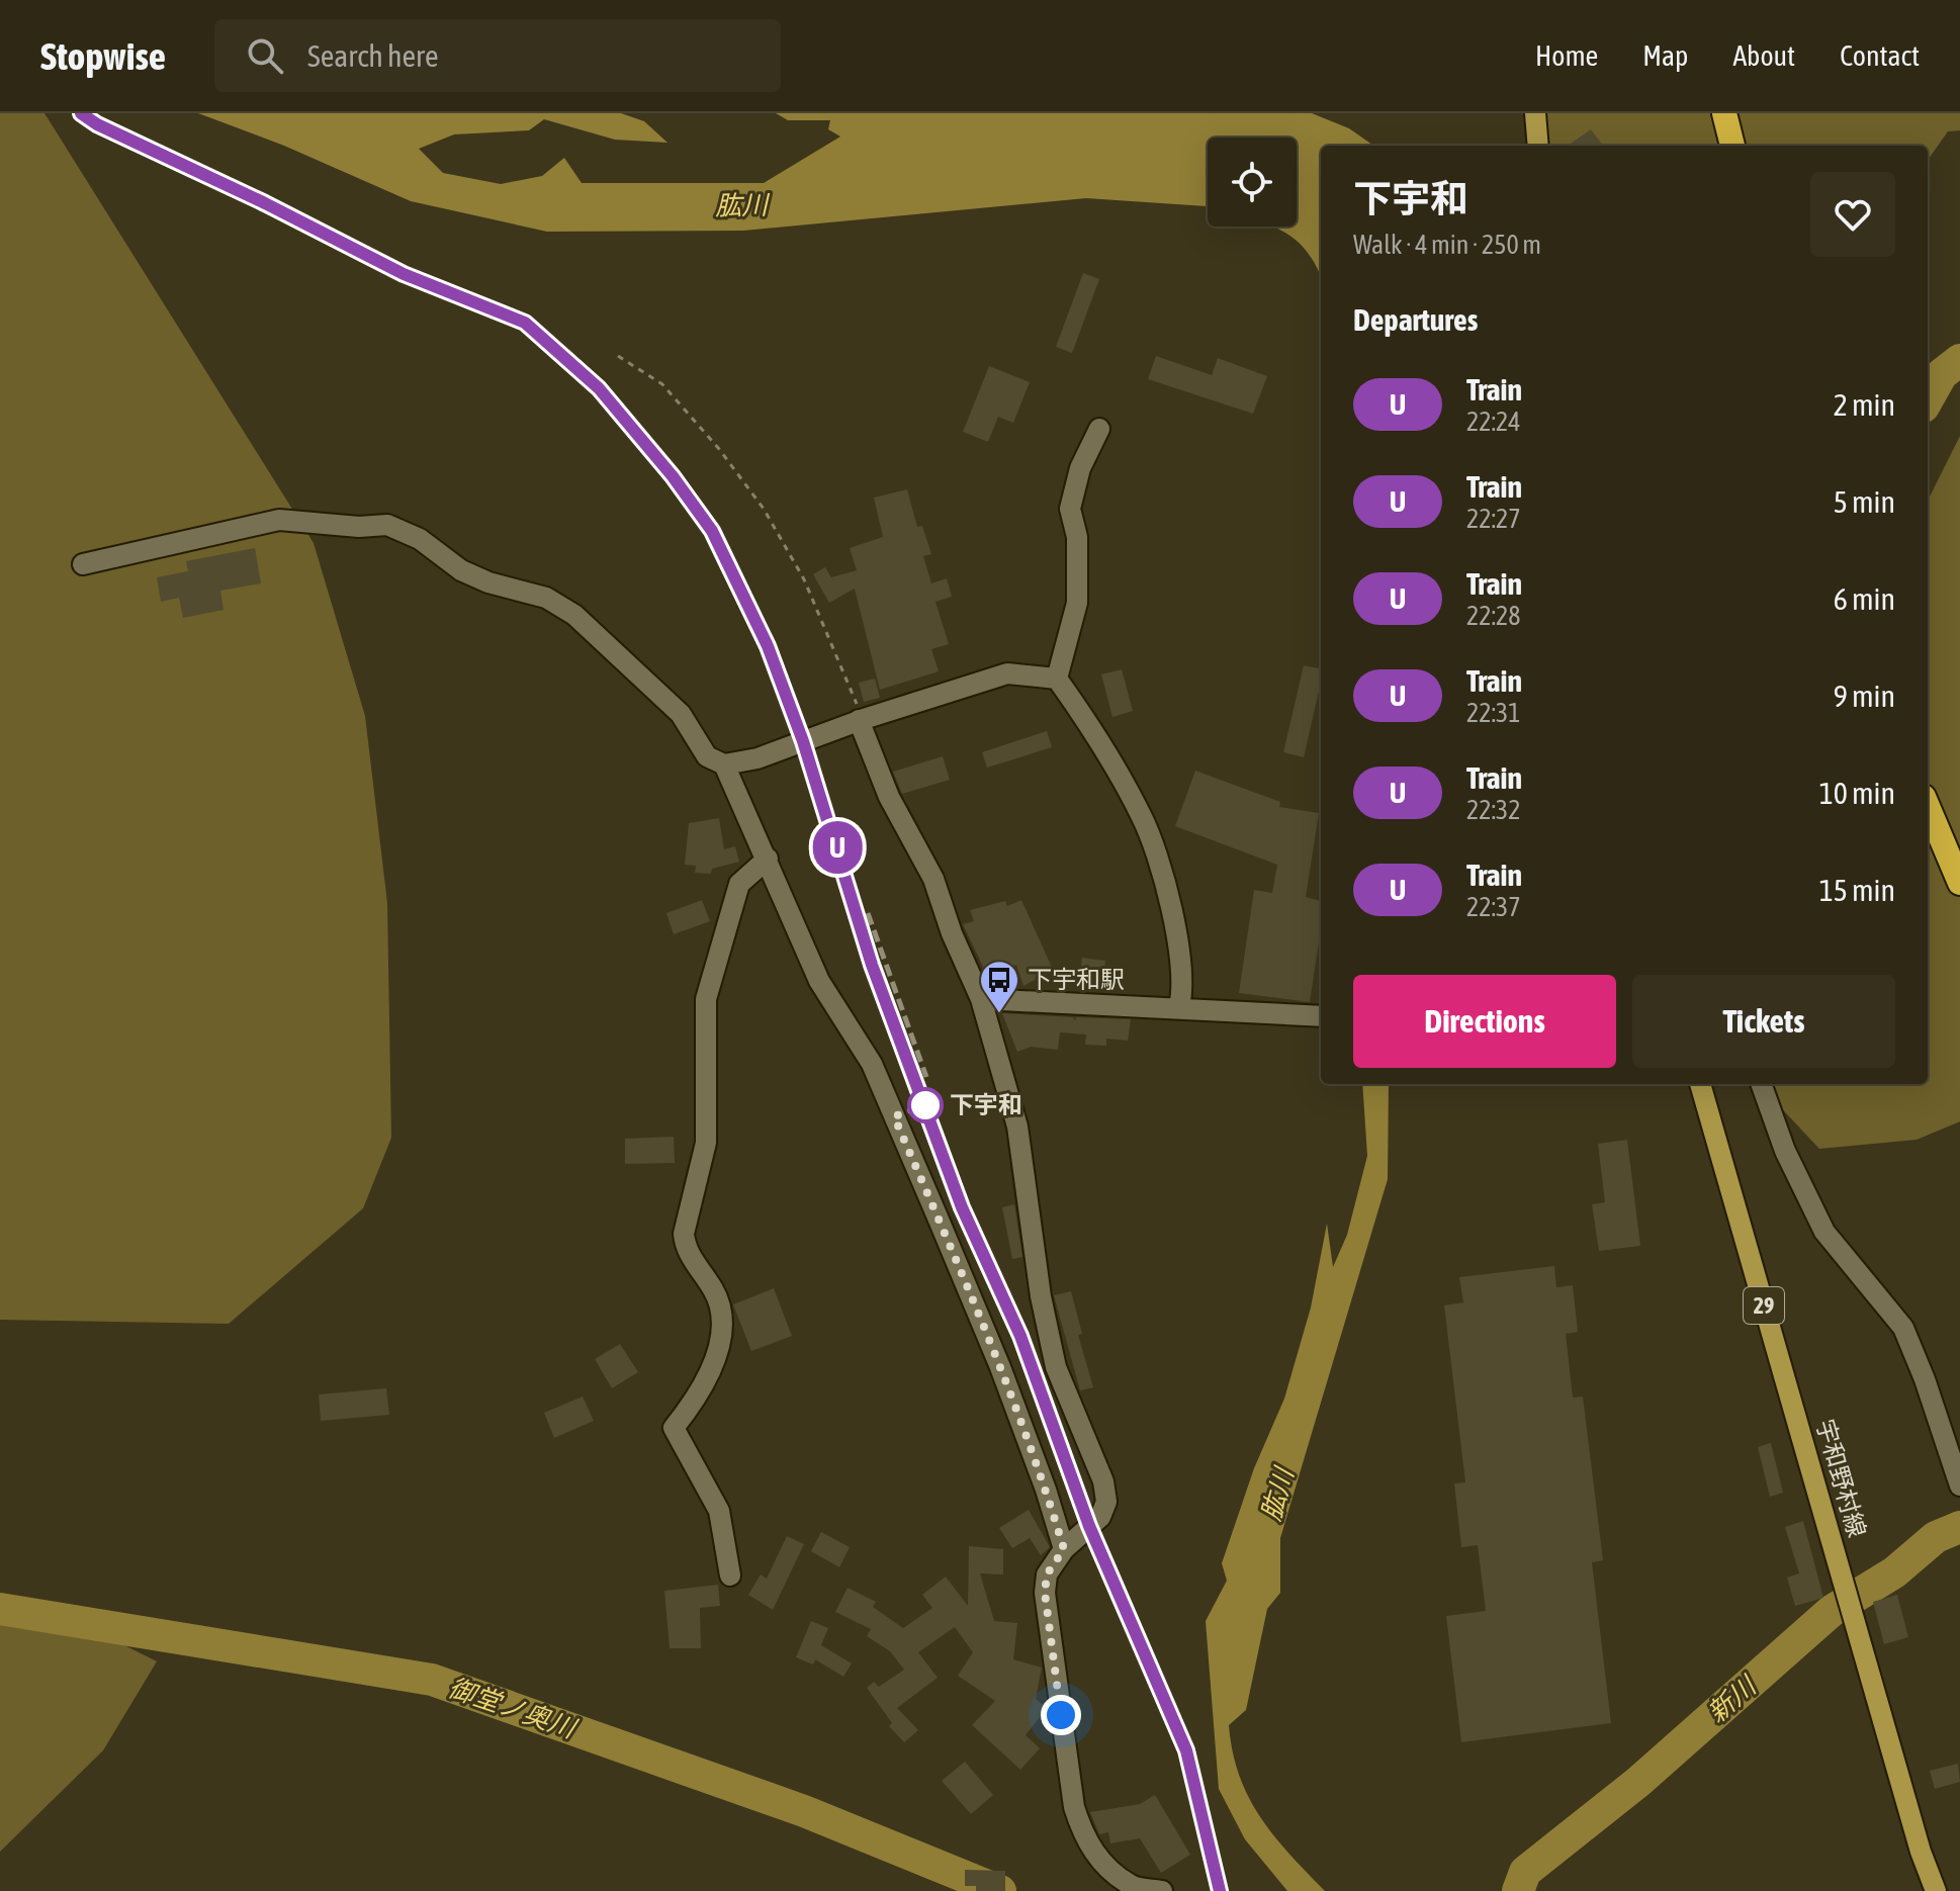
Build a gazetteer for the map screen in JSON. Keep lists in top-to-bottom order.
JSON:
{
  "streets": {
    "main road": ["29", "宇和野村線"]
  },
  "water": ["肱川", "新川", "御堂ノ奥川"],
  "places": {
    "bus stop": ["下宇和駅"],
    "other": ["下宇和"]
  },
  "page": {
    "header": "Stopwise",
    "search": "Search here",
    "nav": [
      "Home",
      "Map",
      "About",
      "Contact"
    ],
    "on_map": "U",
    "heading": [
      ["下宇和", "Walk · 4 min · 250 m"],
      "Departures"
    ],
    "list": [
      {
        "mark": "U",
        "name": "Train",
        "note": "22:24",
        "value": "2 min"
      },
      {
        "mark": "U",
        "name": "Train",
        "note": "22:27",
        "value": "5 min"
      },
      {
        "mark": "U",
        "name": "Train",
        "note": "22:28",
        "value": "6 min"
      },
      {
        "mark": "U",
        "name": "Train",
        "note": "22:31",
        "value": "9 min"
      },
      {
        "mark": "U",
        "name": "Train",
        "note": "22:32",
        "value": "10 min"
      },
      {
        "mark": "U",
        "name": "Train",
        "note": "22:37",
        "value": "15 min"
      }
    ],
    "buttons": ["Directions", "Tickets"]
  }
}
